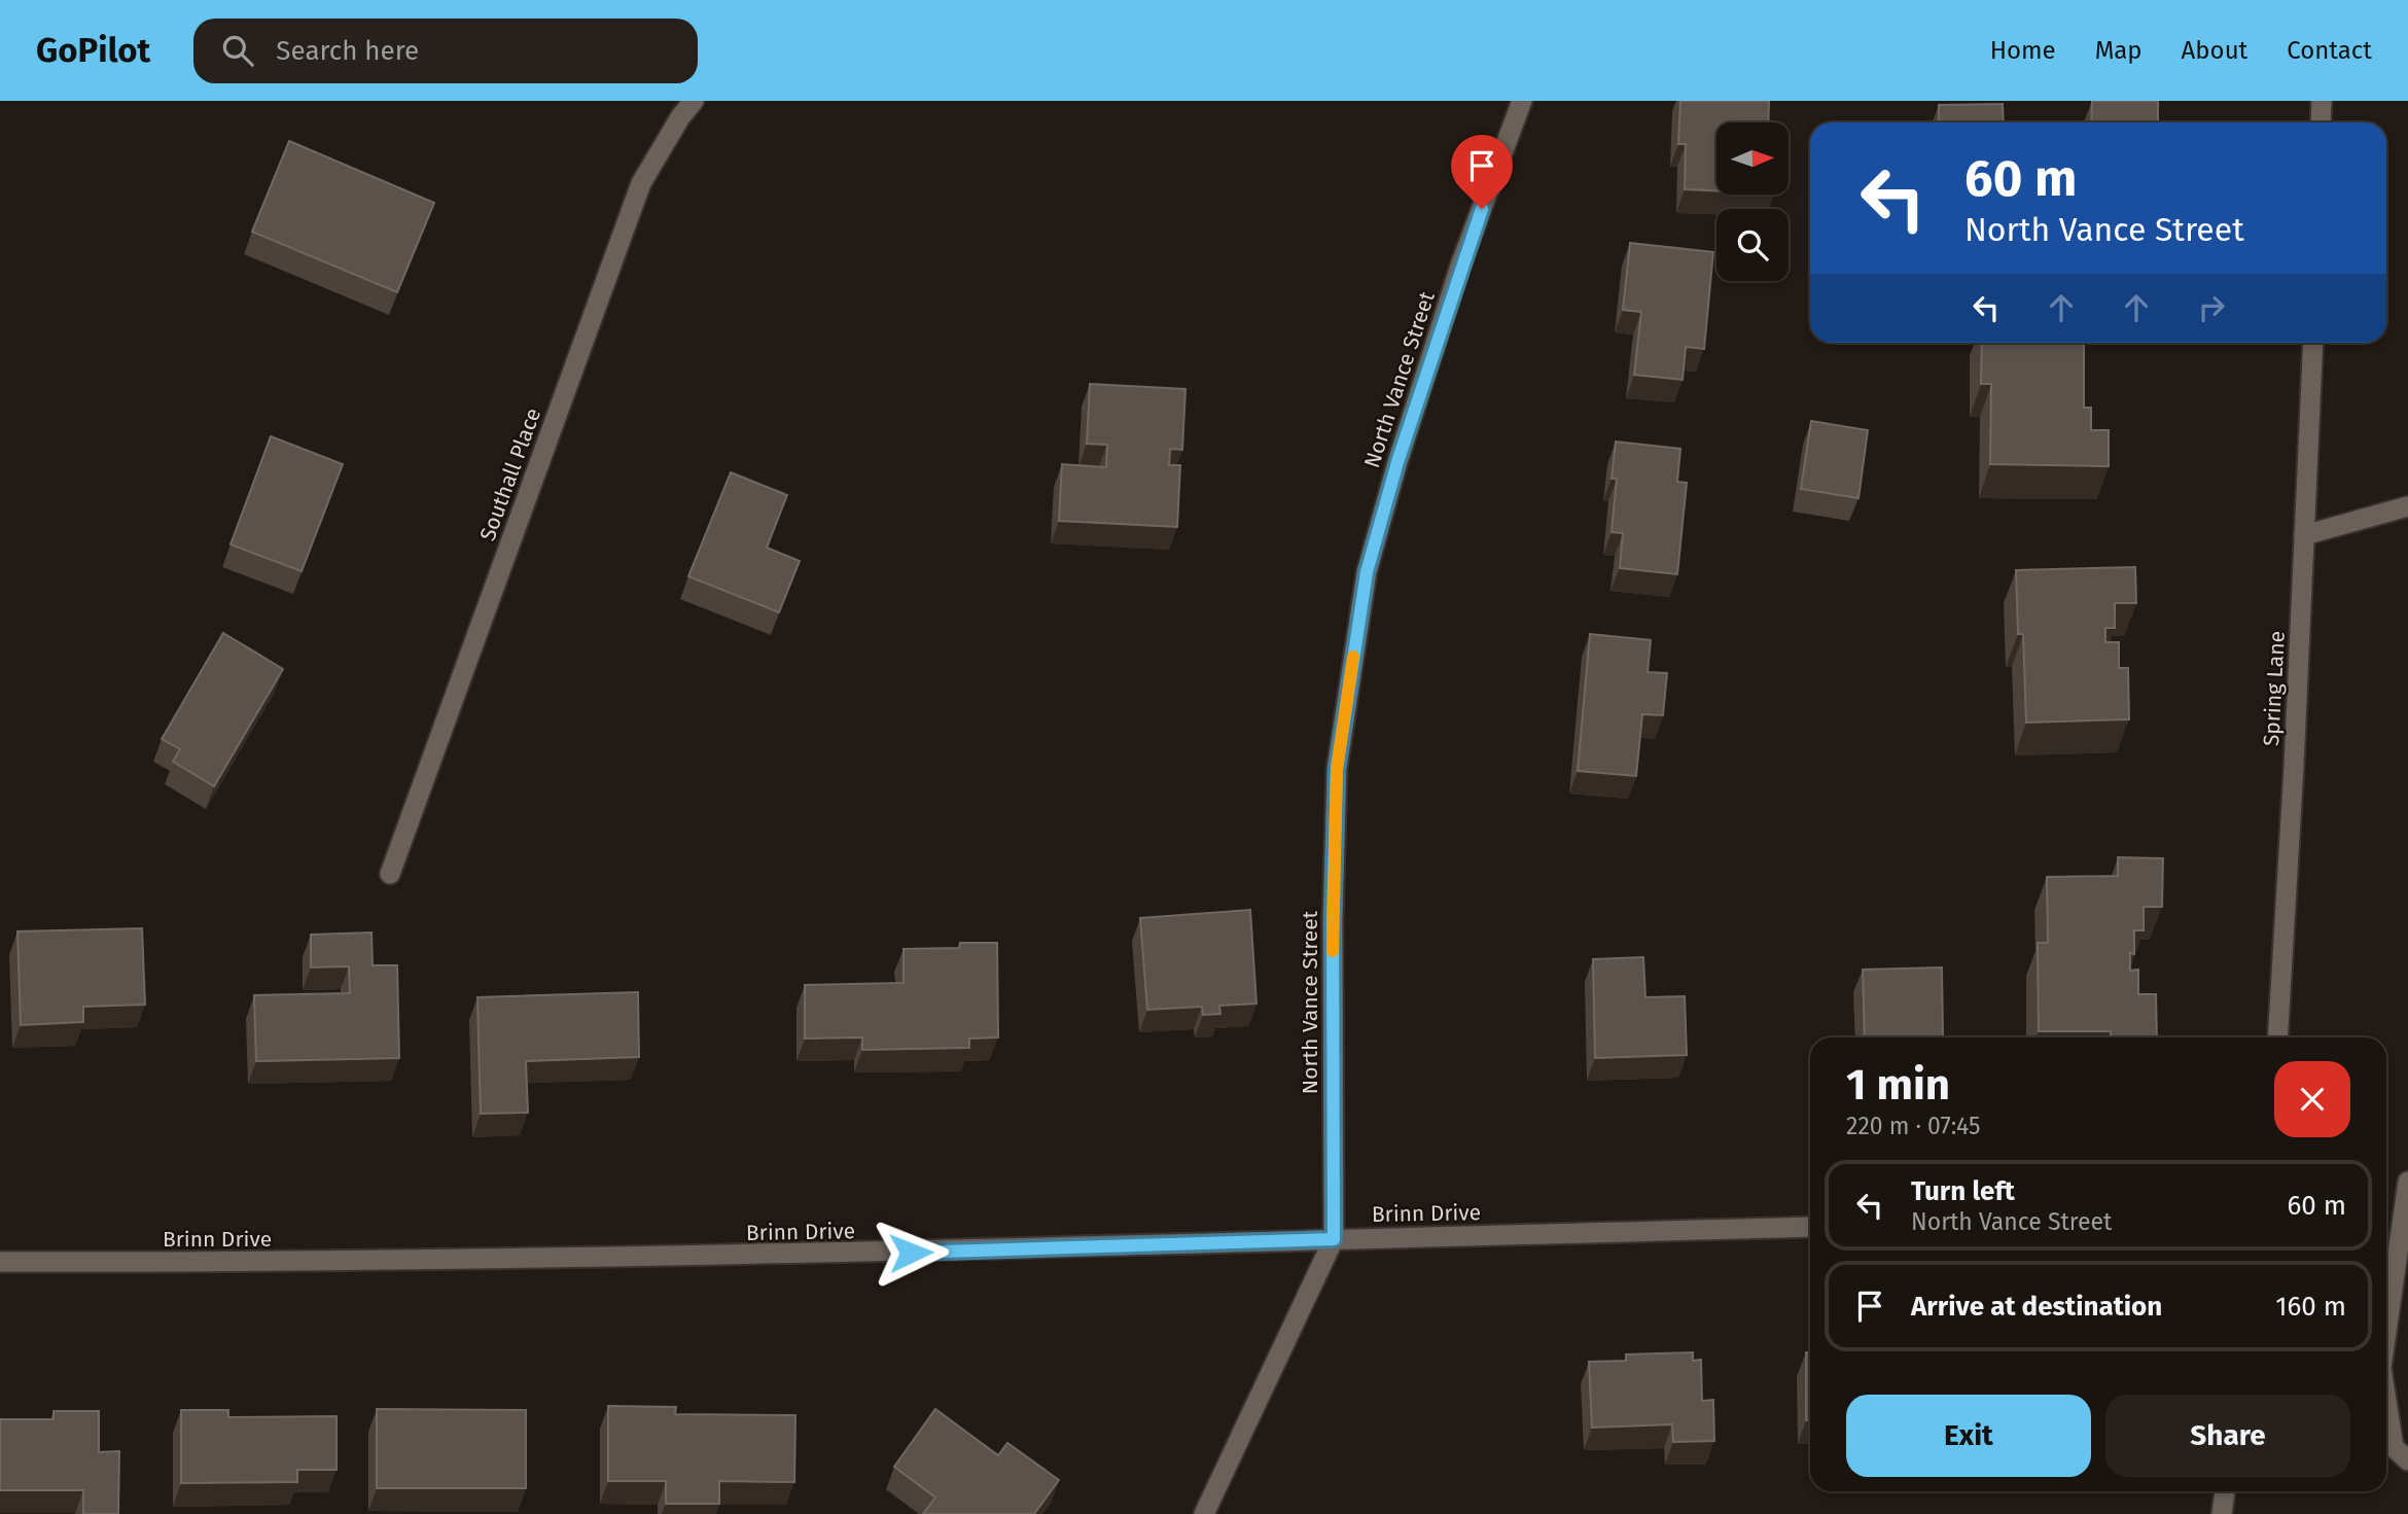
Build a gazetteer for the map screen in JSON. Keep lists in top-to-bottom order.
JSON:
{
  "streets": {
    "street": [
      "North Vance Street",
      "Southall Place",
      "Spring Lane",
      "Brinn Drive"
    ]
  },
  "crossings": [
    ["North Vance Street", "Brinn Drive"]
  ],
  "north": "right",
  "page": {
    "header": "GoPilot",
    "search": "Search here",
    "nav": [
      "Home",
      "Map",
      "About",
      "Contact"
    ],
    "turn": ["60 m", "North Vance Street"],
    "heading": ["1 min", "220 m · 07:45"],
    "list": [
      {
        "name": "Turn left",
        "note": "North Vance Street",
        "value": "60 m"
      },
      {
        "name": "Arrive at destination",
        "value": "160 m"
      }
    ],
    "buttons": ["Exit", "Share"]
  }
}
